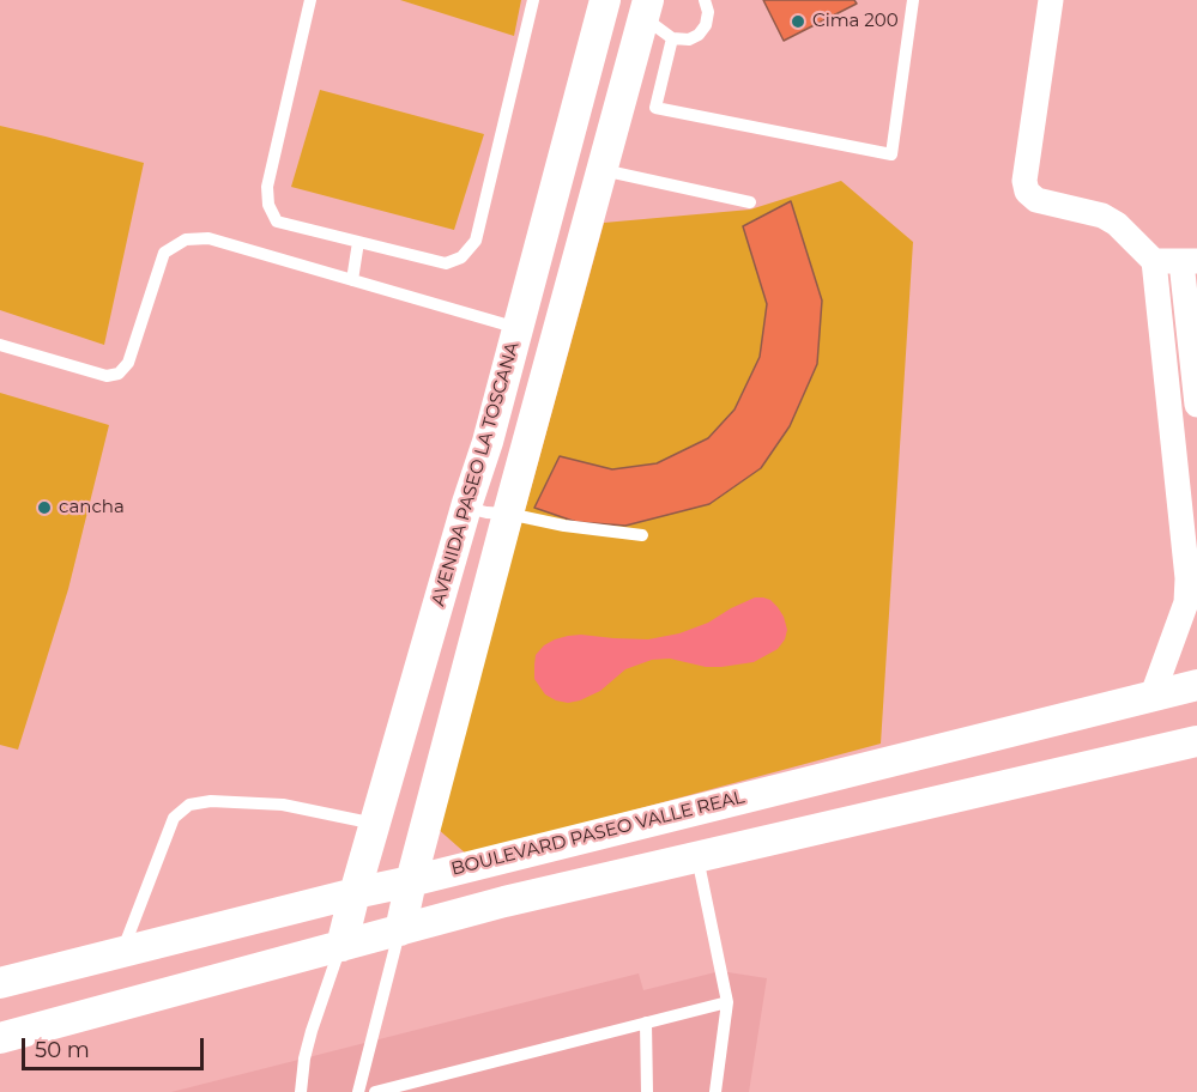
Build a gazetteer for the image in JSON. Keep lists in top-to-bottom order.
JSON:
{
  "streets": {
    "street": ["AVENIDA PASEO LA TOSCANA", "BOULEVARD PASEO VALLE REAL"]
  },
  "crossings": [
    ["AVENIDA PASEO LA TOSCANA", "BOULEVARD PASEO VALLE REAL"]
  ],
  "places": ["Cima 200", "cancha"],
  "scale_bar": "50 m"
}
